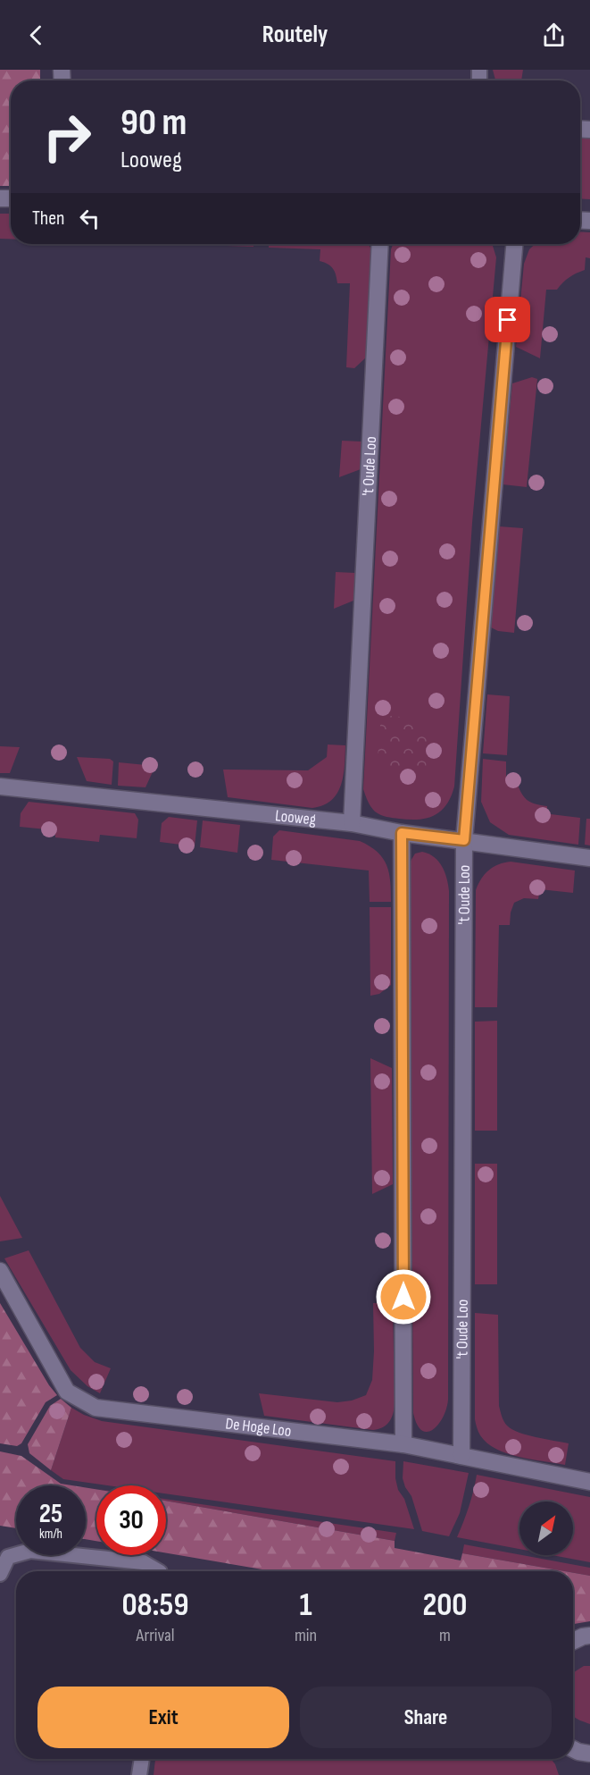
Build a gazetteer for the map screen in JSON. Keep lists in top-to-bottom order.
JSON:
{
  "streets": {
    "street": ["'t Oude Loo", "Looweg", "De Hoge Loo"]
  },
  "crossings": [
    ["'t Oude Loo", "Looweg"],
    ["'t Oude Loo", "De Hoge Loo"]
  ],
  "north": "top right",
  "page": {
    "header": "Routely",
    "turn": ["90 m", "Looweg"],
    "then": "Then",
    "speed": "25 km/h",
    "limit": "30",
    "eta": [
      "08:59",
      "Arrival",
      "1",
      "min",
      "200",
      "m"
    ],
    "buttons": ["Exit", "Share"]
  }
}
